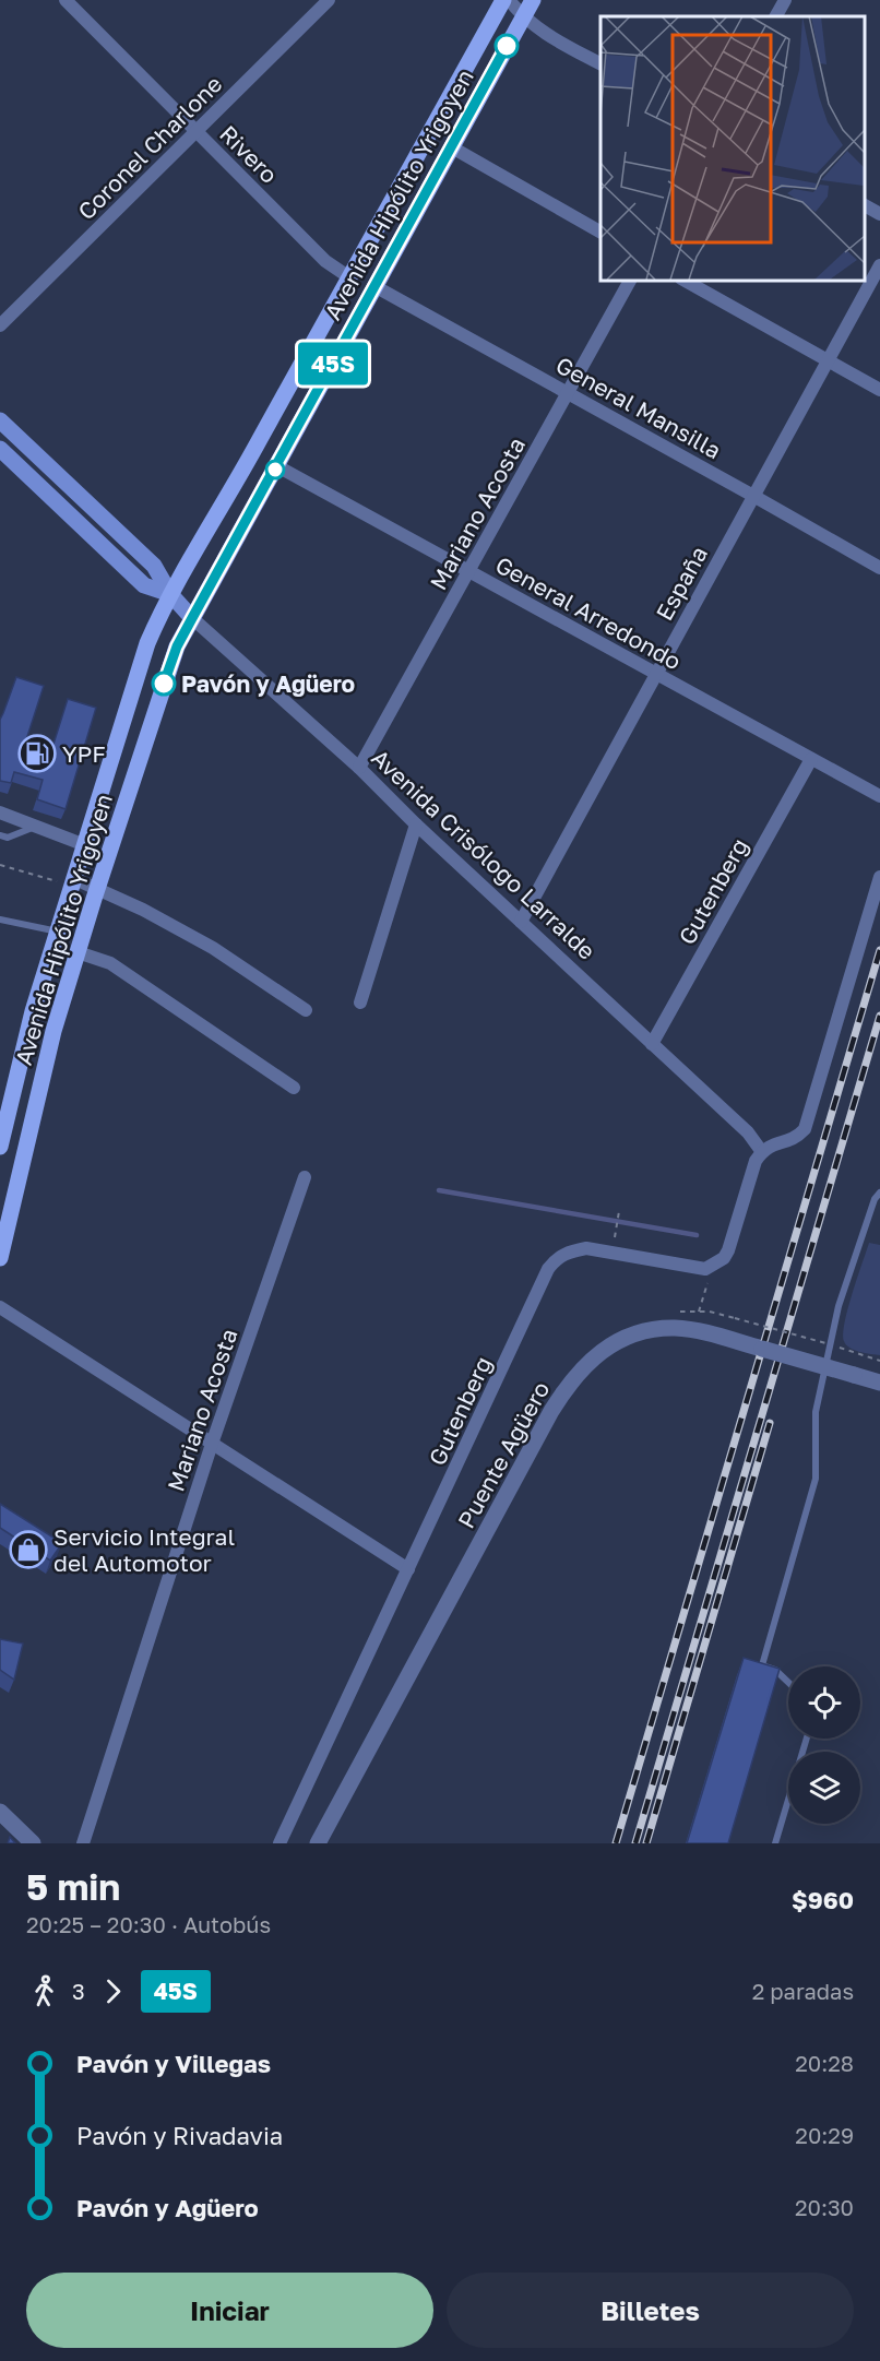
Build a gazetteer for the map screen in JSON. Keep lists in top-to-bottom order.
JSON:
{
  "streets": {
    "main road": ["Avenida Hipólito Yrigoyen", "Avenida Crisólogo Larralde"],
    "street": [
      "Coronel Charlone",
      "Rivero",
      "General Mansilla",
      "Mariano Acosta",
      "España",
      "General Arredondo",
      "Gutenberg",
      "Puente Agüero"
    ]
  },
  "crossings": [
    ["Coronel Charlone", "Rivero"],
    ["Rivero", "Avenida Hipólito Yrigoyen"],
    ["Avenida Hipólito Yrigoyen", "General Mansilla"],
    ["Avenida Hipólito Yrigoyen", "General Arredondo"],
    ["Avenida Hipólito Yrigoyen", "Avenida Crisólogo Larralde"],
    ["General Mansilla", "Mariano Acosta"],
    ["General Mansilla", "España"],
    ["Mariano Acosta", "General Arredondo"],
    ["Mariano Acosta", "Avenida Crisólogo Larralde"],
    ["España", "General Arredondo"],
    ["España", "Avenida Crisólogo Larralde"],
    ["General Arredondo", "Gutenberg"],
    ["Avenida Crisólogo Larralde", "Gutenberg"]
  ],
  "places": {
    "other": ["Pavón y Agüero"],
    "fuel station": ["YPF"],
    "shop": ["Servicio Integral del Automotor"]
  },
  "lines": ["bus line 45S"],
  "page": {
    "on_map": "45S",
    "heading": ["5 min", "20:25 – 20:30 · Autobús", "$960"],
    "legs": ["3", "45S", "2 paradas"],
    "list": [
      {
        "name": "Pavón y Villegas",
        "value": "20:28"
      },
      {
        "name": "Pavón y Rivadavia",
        "value": "20:29"
      },
      {
        "name": "Pavón y Agüero",
        "value": "20:30"
      }
    ],
    "buttons": ["Iniciar", "Billetes"]
  }
}
